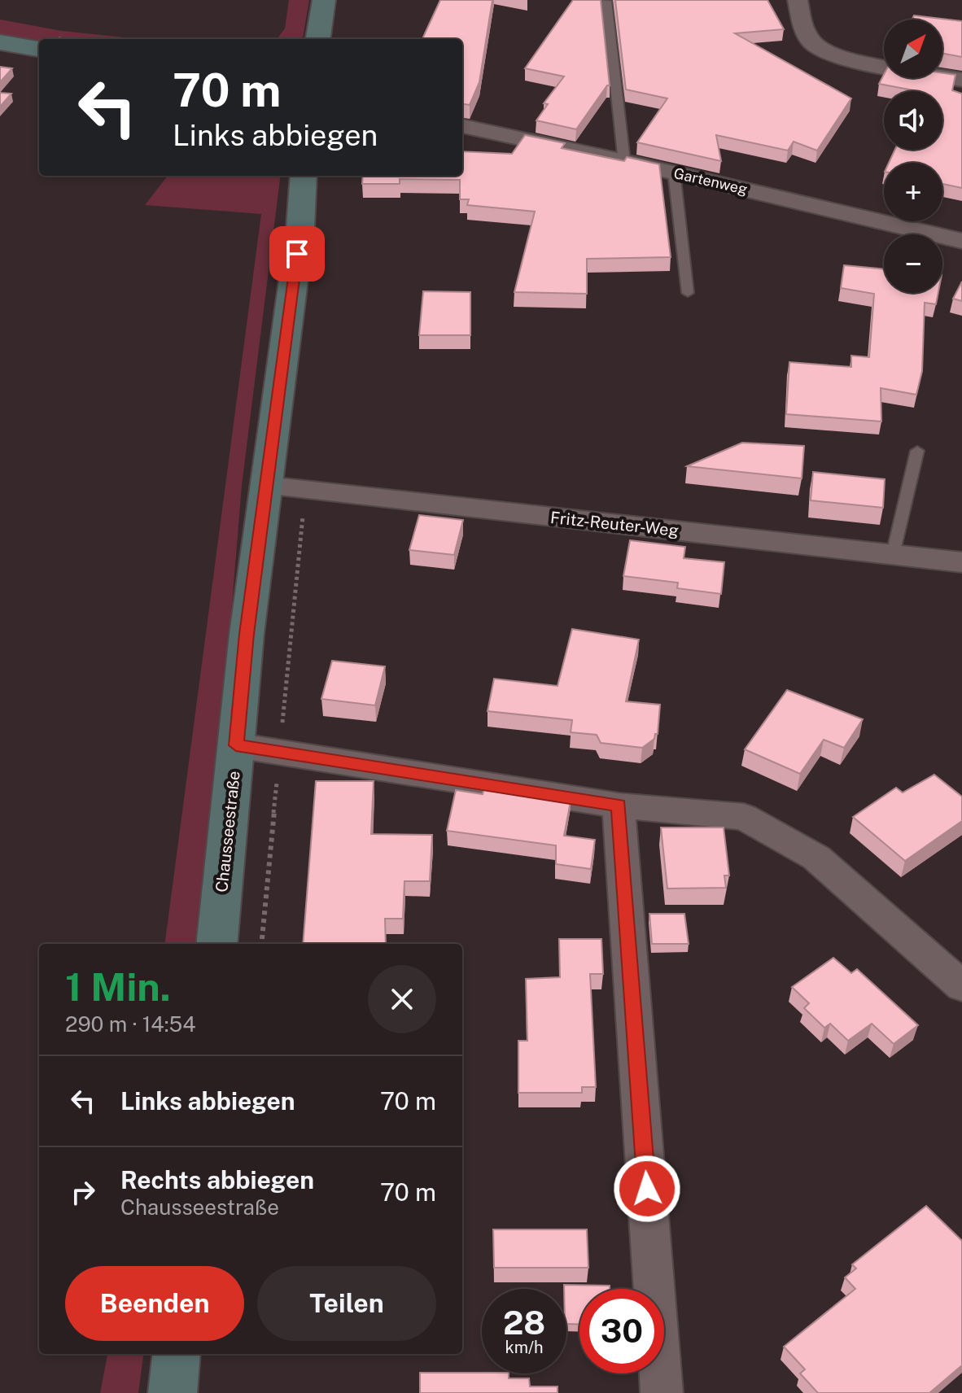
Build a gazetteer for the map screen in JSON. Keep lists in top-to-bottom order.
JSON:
{
  "streets": {
    "main road": ["Chausseestraße"],
    "street": ["Gartenweg", "Fritz-Reuter-Weg"]
  },
  "crossings": [
    ["Fritz-Reuter-Weg", "Chausseestraße"]
  ],
  "north": "top right",
  "page": {
    "map_buttons": ["+", "−"],
    "turn": ["70 m", "Links abbiegen"],
    "heading": ["1 Min.", "290 m · 14:54"],
    "list": [
      {
        "name": "Links abbiegen",
        "value": "70 m"
      },
      {
        "name": "Rechts abbiegen",
        "note": "Chausseestraße",
        "value": "70 m"
      }
    ],
    "buttons": ["Beenden", "Teilen"],
    "speed": "28 km/h",
    "limit": "30"
  }
}
